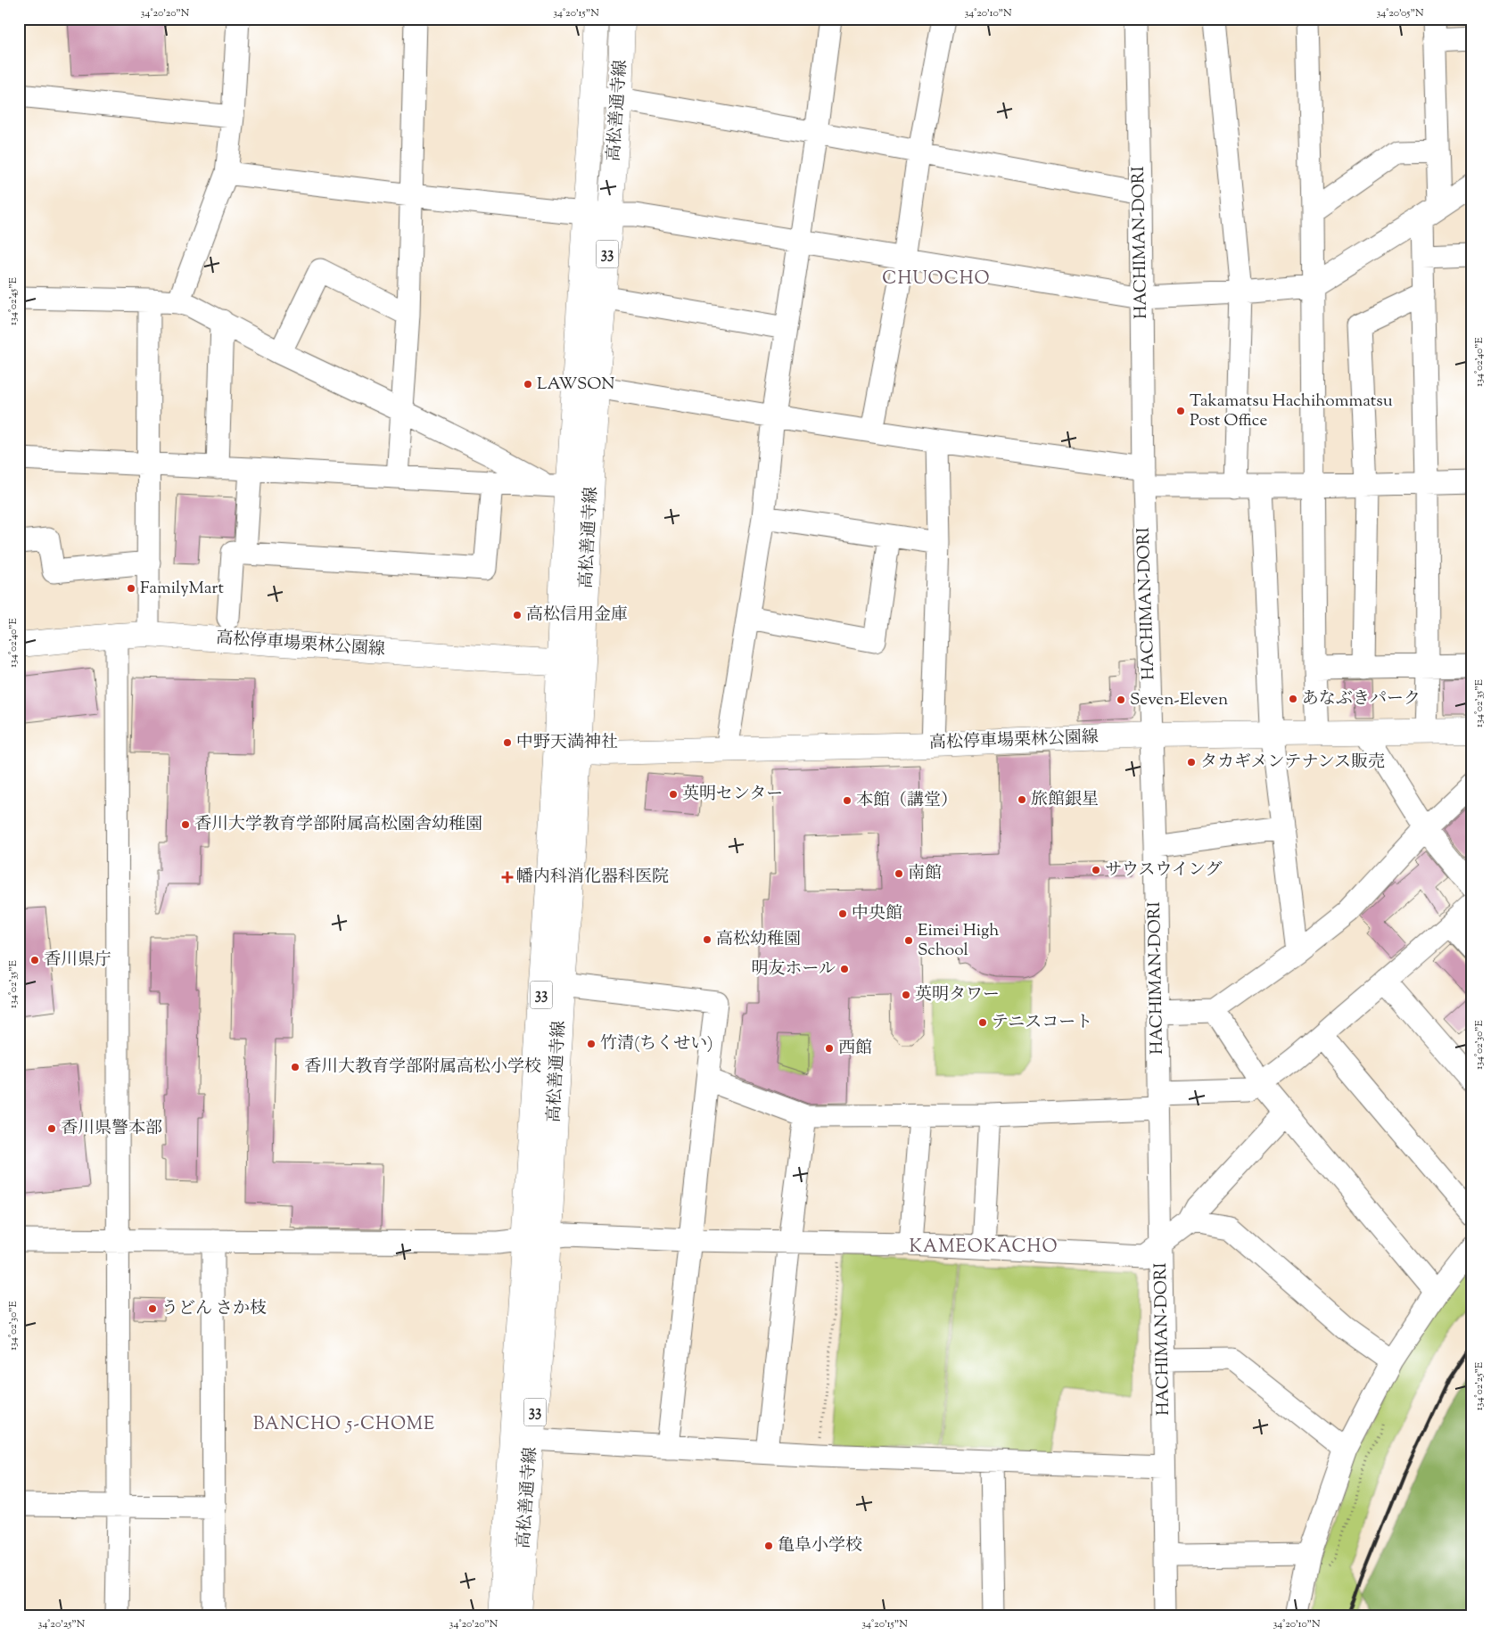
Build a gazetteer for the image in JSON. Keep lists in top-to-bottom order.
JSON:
{
  "streets": {
    "main road": ["高松善通寺線", "33", "高松停車場栗林公園線"],
    "street": ["HACHIMAN-DORI"]
  },
  "crossings": [
    ["高松善通寺線", "高松停車場栗林公園線"],
    ["HACHIMAN-DORI", "高松停車場栗林公園線"]
  ],
  "districts": ["CHUOCHO", "KAMEOKACHO", "BANCHO 5-CHOME"],
  "places": {
    "other": [
      "LAWSON",
      "Takamatsu Hachihommatsu Post Office",
      "FamilyMart",
      "高松信用金庫",
      "あなぶきパーク",
      "Seven-Eleven",
      "中野天満神社",
      "タカギメンテナンス販売",
      "英明センター",
      "旅館銀星",
      "本館（講堂）",
      "香川大学教育学部附属高松園舎幼稚園",
      "サウスウイング",
      "南館",
      "中央館",
      "高松幼稚園",
      "Eimei High School",
      "香川県庁",
      "明友ホール",
      "英明タワー",
      "テニスコート",
      "竹清(ちくせい)",
      "西館",
      "香川大教育学部附属高松小学校",
      "香川県警本部",
      "うどん さか枝",
      "亀阜小学校"
    ],
    "health": ["幡内科消化器科医院"]
  },
  "coordinates": [
    "34°20'20\"N",
    "34°20'15\"N",
    "34°20'10\"N",
    "34°20'05\"N",
    "134°02'45\"E",
    "134°02'40\"E",
    "134°02'35\"E",
    "134°02'30\"E",
    "134°02'25\"E",
    "34°20'25\"N"
  ]
}
